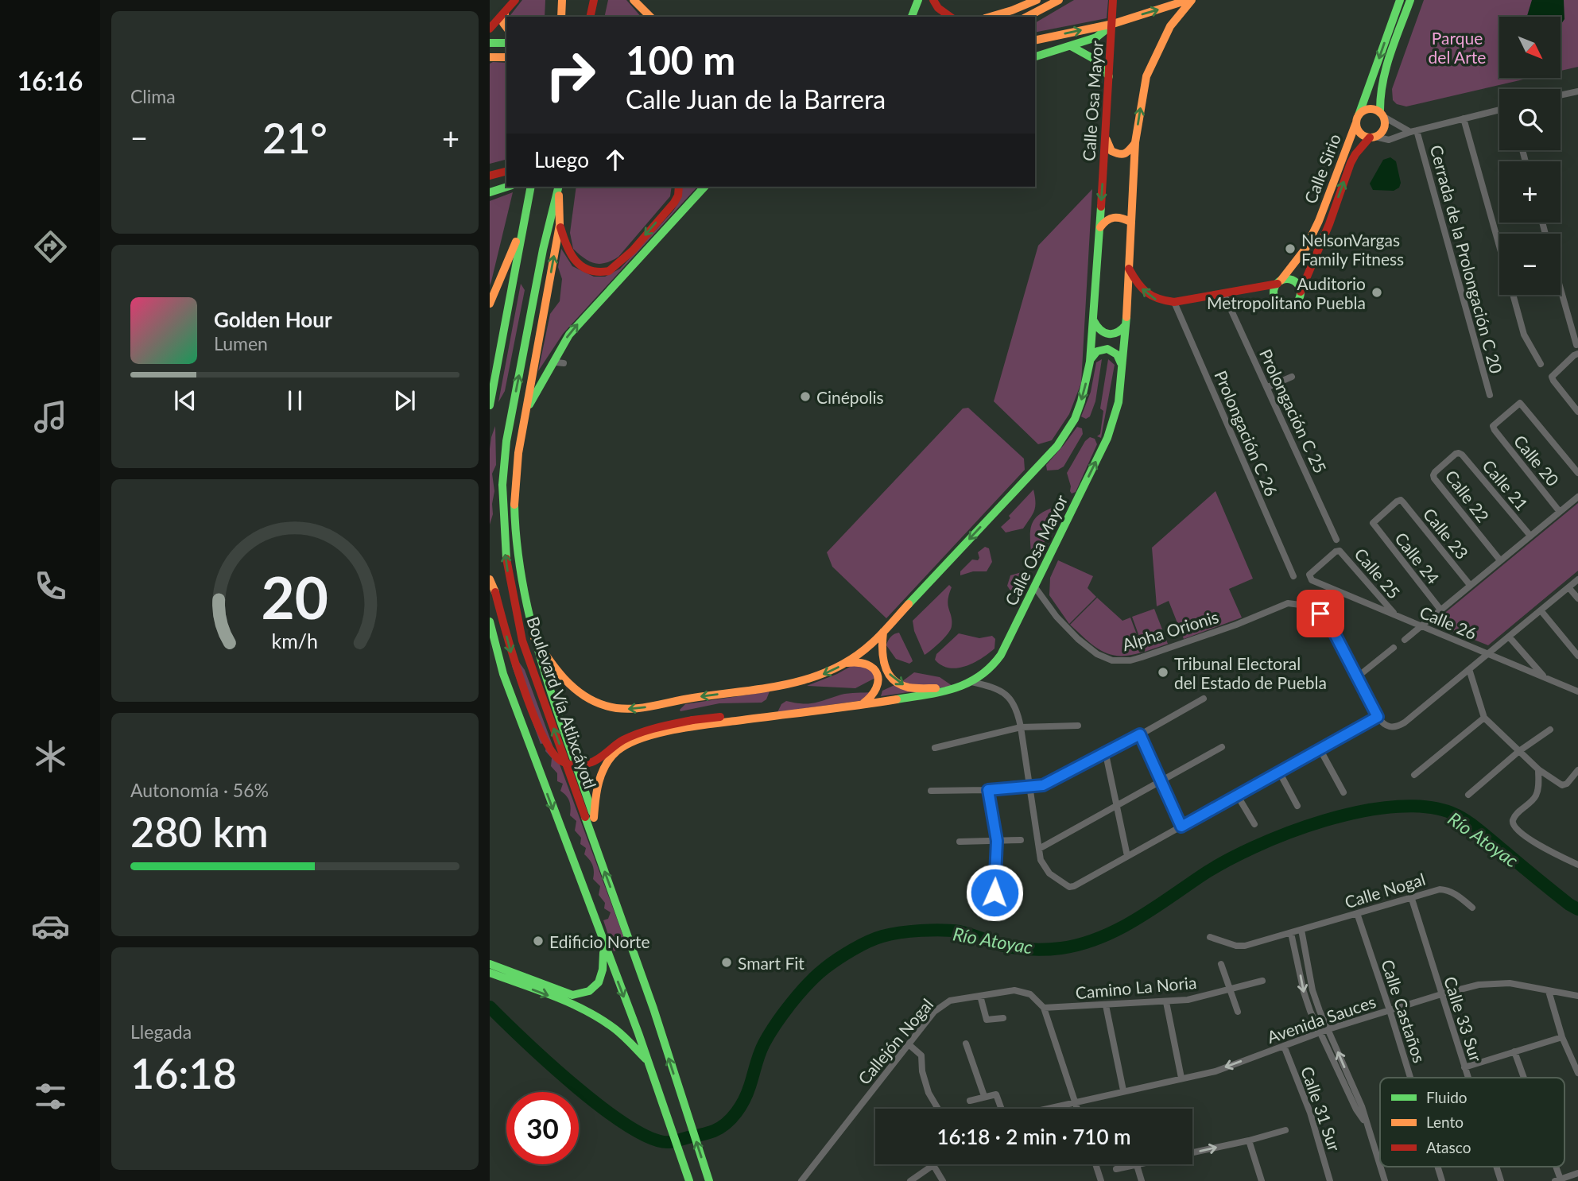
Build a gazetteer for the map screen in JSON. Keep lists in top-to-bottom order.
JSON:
{
  "streets": {
    "main road": ["Calle Osa Mayor", "Calle Sirio", "Boulevard Vía Atlixcáyotl"],
    "street": [
      "Cerrada de la Prolongación C 20",
      "Prolongación C 25",
      "Prolongación C 26",
      "Calle 20",
      "Calle 21",
      "Calle 22",
      "Calle 23",
      "Calle 24",
      "Calle 25",
      "Calle 26",
      "Alpha Orionis",
      "Calle Nogal",
      "Camino La Noria",
      "Calle Castaños",
      "Avenida Sauces",
      "Calle 33 Sur",
      "Callejón Nogal",
      "Calle 31 Sur"
    ]
  },
  "crossings": [
    ["Calle Osa Mayor", "Alpha Orionis"],
    ["Calle 21", "Calle 22"],
    ["Calle 23", "Calle 24"],
    ["Calle 25", "Calle 26"],
    ["Calle Nogal", "Calle Castaños"],
    ["Calle Nogal", "Calle 33 Sur"],
    ["Camino La Noria", "Callejón Nogal"],
    ["Calle Castaños", "Avenida Sauces"],
    ["Avenida Sauces", "Calle 33 Sur"],
    ["Avenida Sauces", "Calle 31 Sur"]
  ],
  "water": ["Río Atoyac"],
  "parks": ["Parque del Arte"],
  "places": [
    "NelsonVargas Family Fitness",
    "Auditorio Metropolitano Puebla",
    "Cinépolis",
    "Tribunal Electoral del Estado de Puebla",
    "Edificio Norte",
    "Smart Fit"
  ],
  "legend": ["Fluido", "Lento", "Atasco"],
  "north": "bottom right",
  "page": {
    "tabs": "16:16",
    "tile": [
      "Clima",
      ["Autonomía · 56%", "280 km"],
      ["Llegada", "16:18"]
    ],
    "map_buttons": ["+", "−"],
    "turn": ["100 m", "Calle Juan de la Barrera"],
    "heat": ["−", "21°", "+"],
    "then": "Luego",
    "song": ["Golden Hour", "Lumen"],
    "limit": "30",
    "trip": "16:18 · 2 min · 710 m",
    "gauge": ["20", "km/h"]
  }
}
